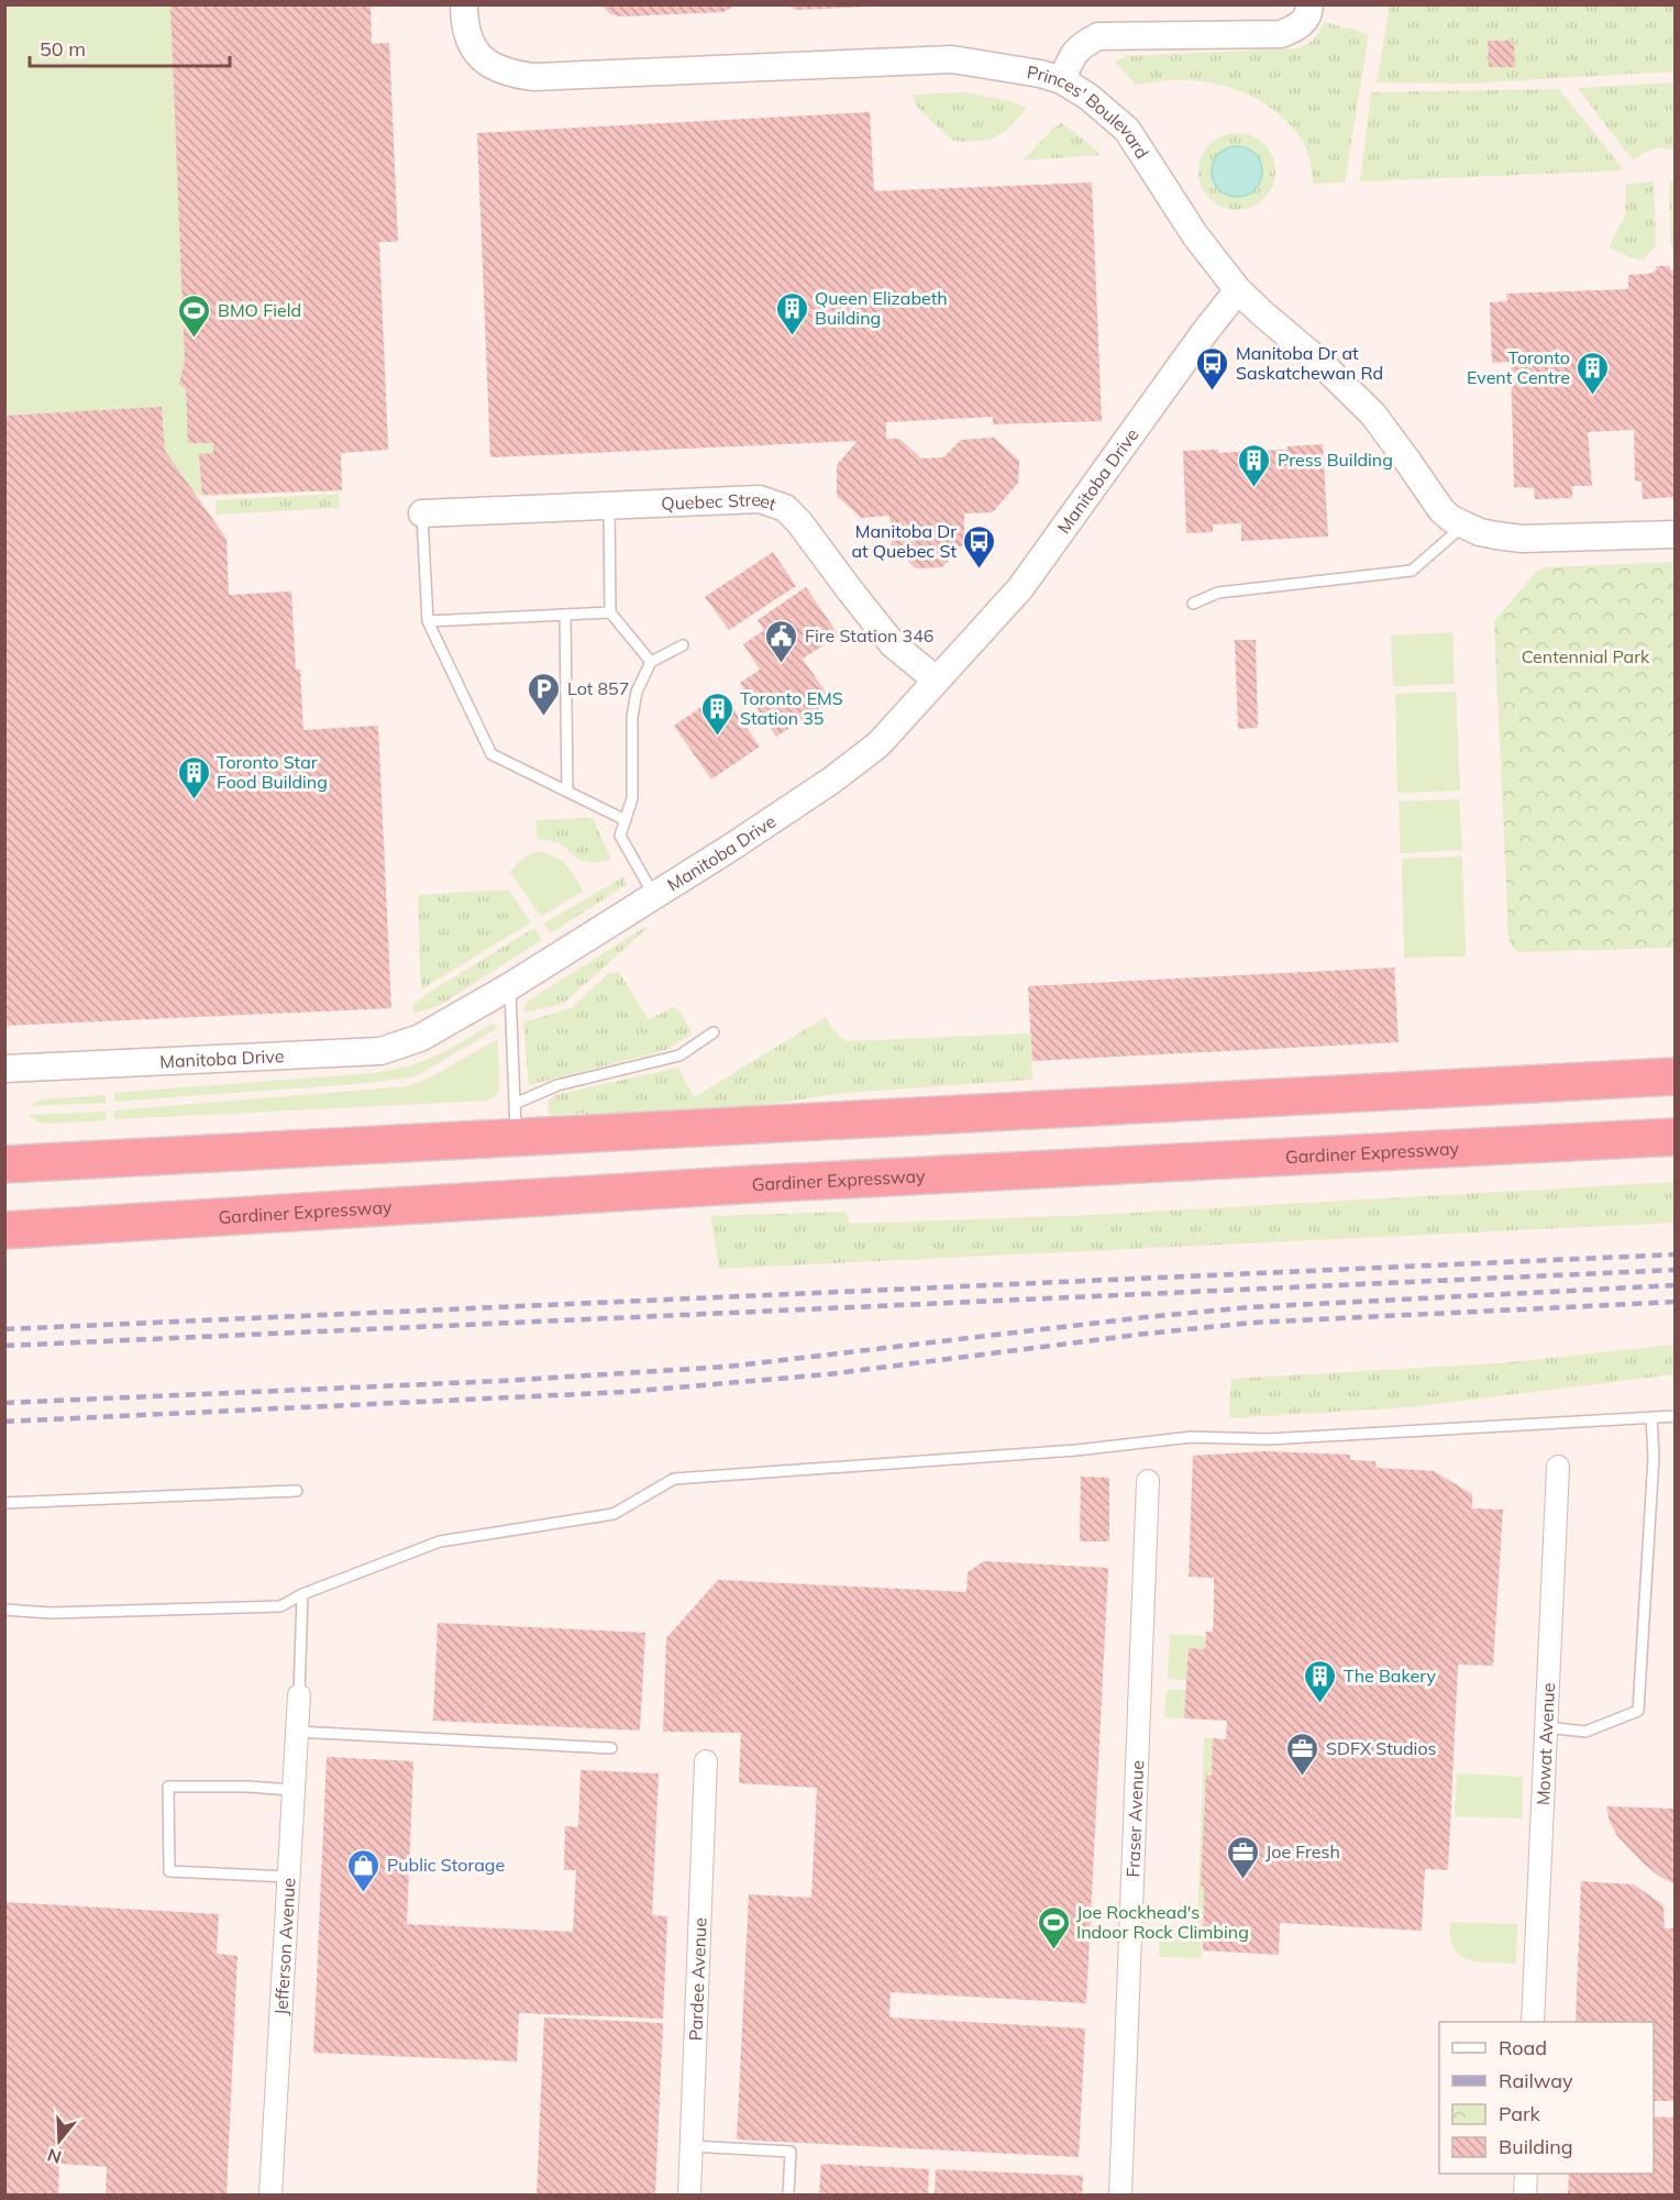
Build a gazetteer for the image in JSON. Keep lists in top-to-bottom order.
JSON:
{
  "streets": {
    "highway": ["Gardiner Expressway"],
    "street": [
      "Princes' Boulevard",
      "Manitoba Drive",
      "Quebec Street",
      "Mowat Avenue",
      "Fraser Avenue",
      "Jefferson Avenue",
      "Pardee Avenue"
    ]
  },
  "crossings": [
    ["Princes' Boulevard", "Manitoba Drive"],
    ["Manitoba Drive", "Quebec Street"]
  ],
  "parks": ["Centennial Park"],
  "places": {
    "building": [
      "Queen Elizabeth Building",
      "Toronto Event Centre",
      "Press Building",
      "Toronto EMS Station 35",
      "Toronto Star Food Building",
      "The Bakery"
    ],
    "sports": ["BMO Field", "Joe Rockhead's Indoor Rock Climbing"],
    "bus stop": ["Manitoba Dr at Saskatchewan Rd", "Manitoba Dr at Quebec St"],
    "public building": ["Fire Station 346"],
    "parking": ["Lot 857"],
    "office": ["SDFX Studios", "Joe Fresh"],
    "shop": ["Public Storage"]
  },
  "legend": [
    "Road",
    "Railway",
    "Park",
    "Building"
  ],
  "scale_bar": "50 m",
  "north": "bottom"
}
